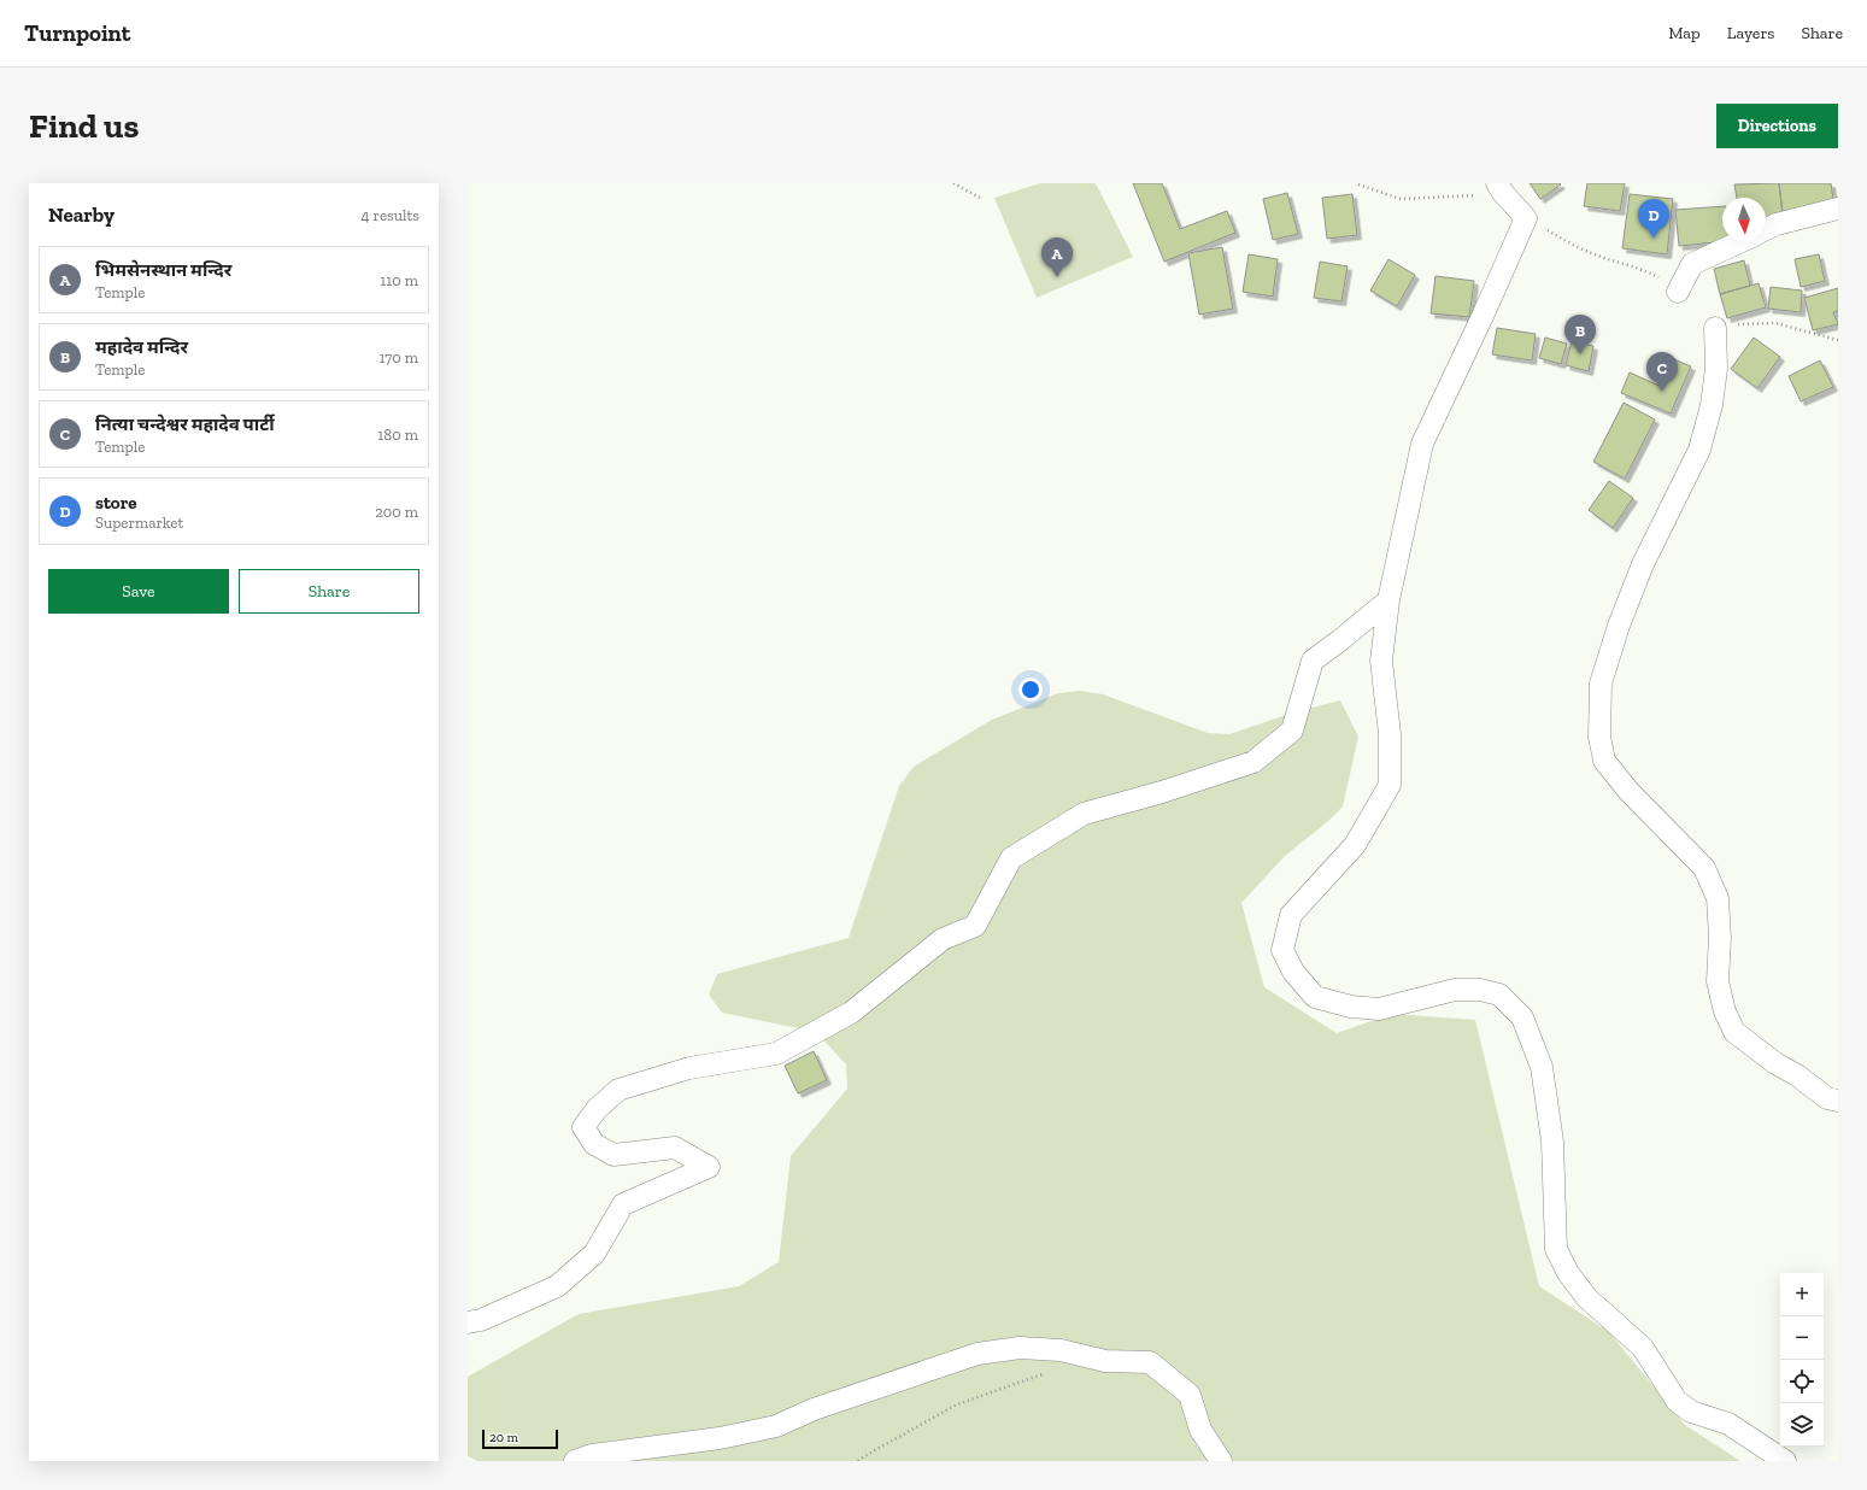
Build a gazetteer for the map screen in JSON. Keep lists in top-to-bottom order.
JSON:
{
  "scale_bar": "20 m",
  "north": "bottom",
  "page": {
    "header": "Turnpoint",
    "nav": ["Map", "Layers", "Share"],
    "buttons": [
      "Directions",
      ["Save", "Share"]
    ],
    "title": "Find us",
    "heading": ["Nearby", "4 results"],
    "pins": [
      "D",
      "A",
      "B",
      "C"
    ],
    "list": [
      {
        "mark": "A",
        "name": "भिमसेनस्थान मन्दिर",
        "note": "Temple",
        "value": "110 m"
      },
      {
        "mark": "B",
        "name": "महादेव मन्दिर",
        "note": "Temple",
        "value": "170 m"
      },
      {
        "mark": "C",
        "name": "नित्या चन्देश्वर महादेव पार्टी",
        "note": "Temple",
        "value": "180 m"
      },
      {
        "mark": "D",
        "name": "store",
        "note": "Supermarket",
        "value": "200 m"
      }
    ],
    "map_buttons": ["+", "−"],
    "scale": "20 m"
  }
}
